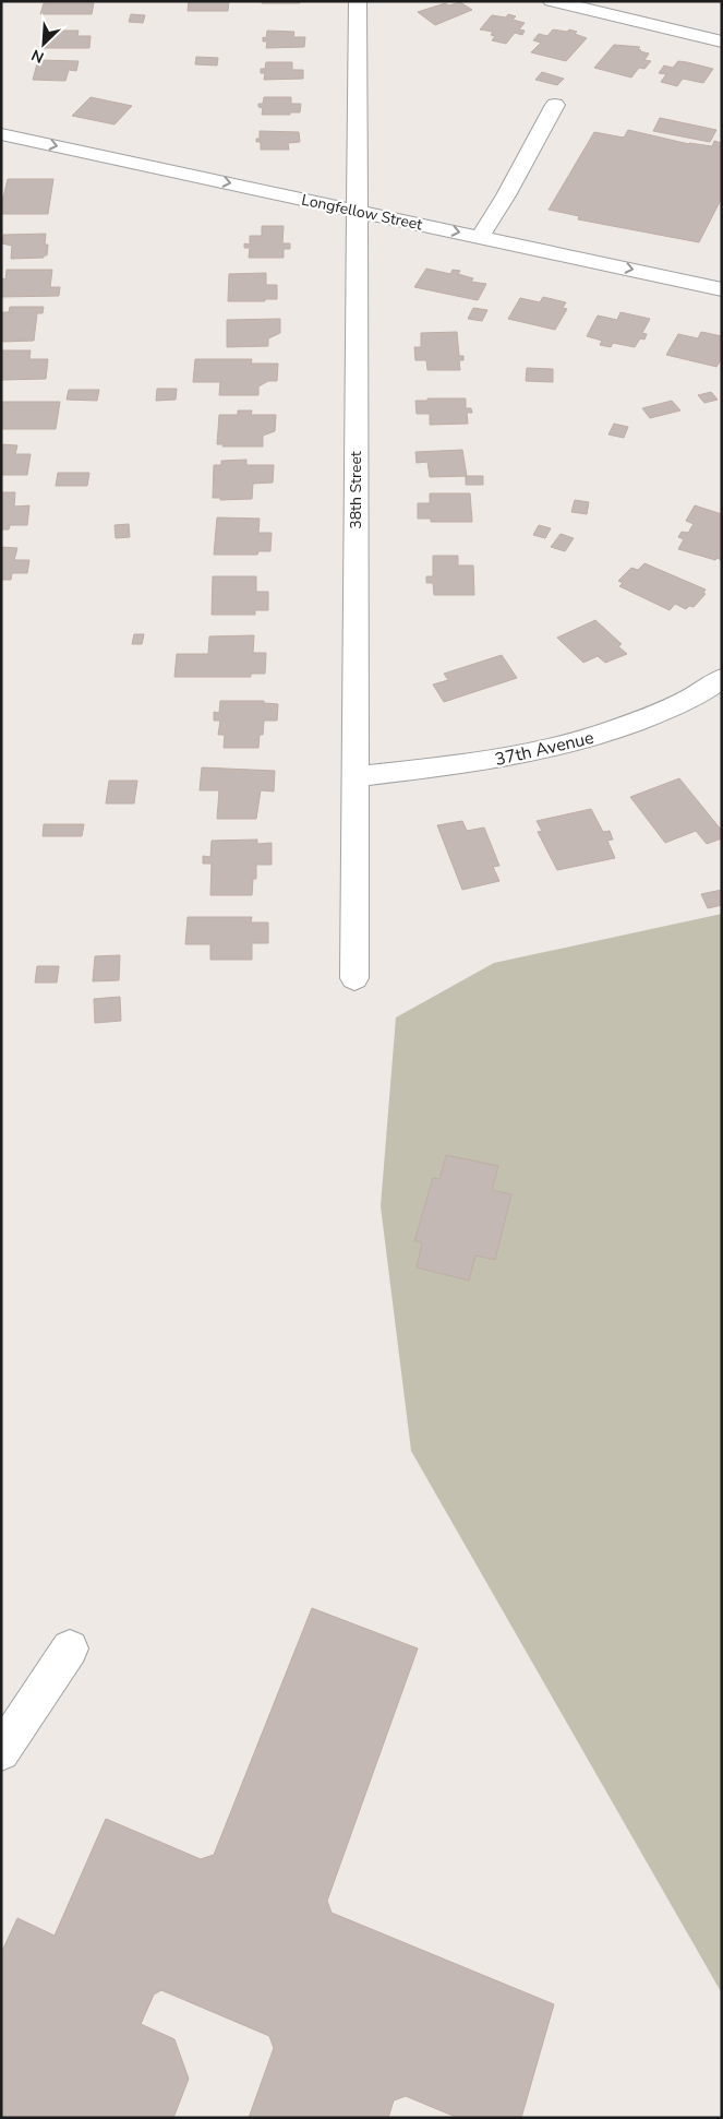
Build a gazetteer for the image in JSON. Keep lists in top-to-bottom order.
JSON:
{
  "streets": {
    "street": ["Longfellow Street", "38th Street", "37th Avenue"]
  },
  "crossings": [
    ["Longfellow Street", "38th Street"],
    ["38th Street", "37th Avenue"]
  ],
  "one_way": ["Longfellow Street"],
  "north": "bottom left"
}
